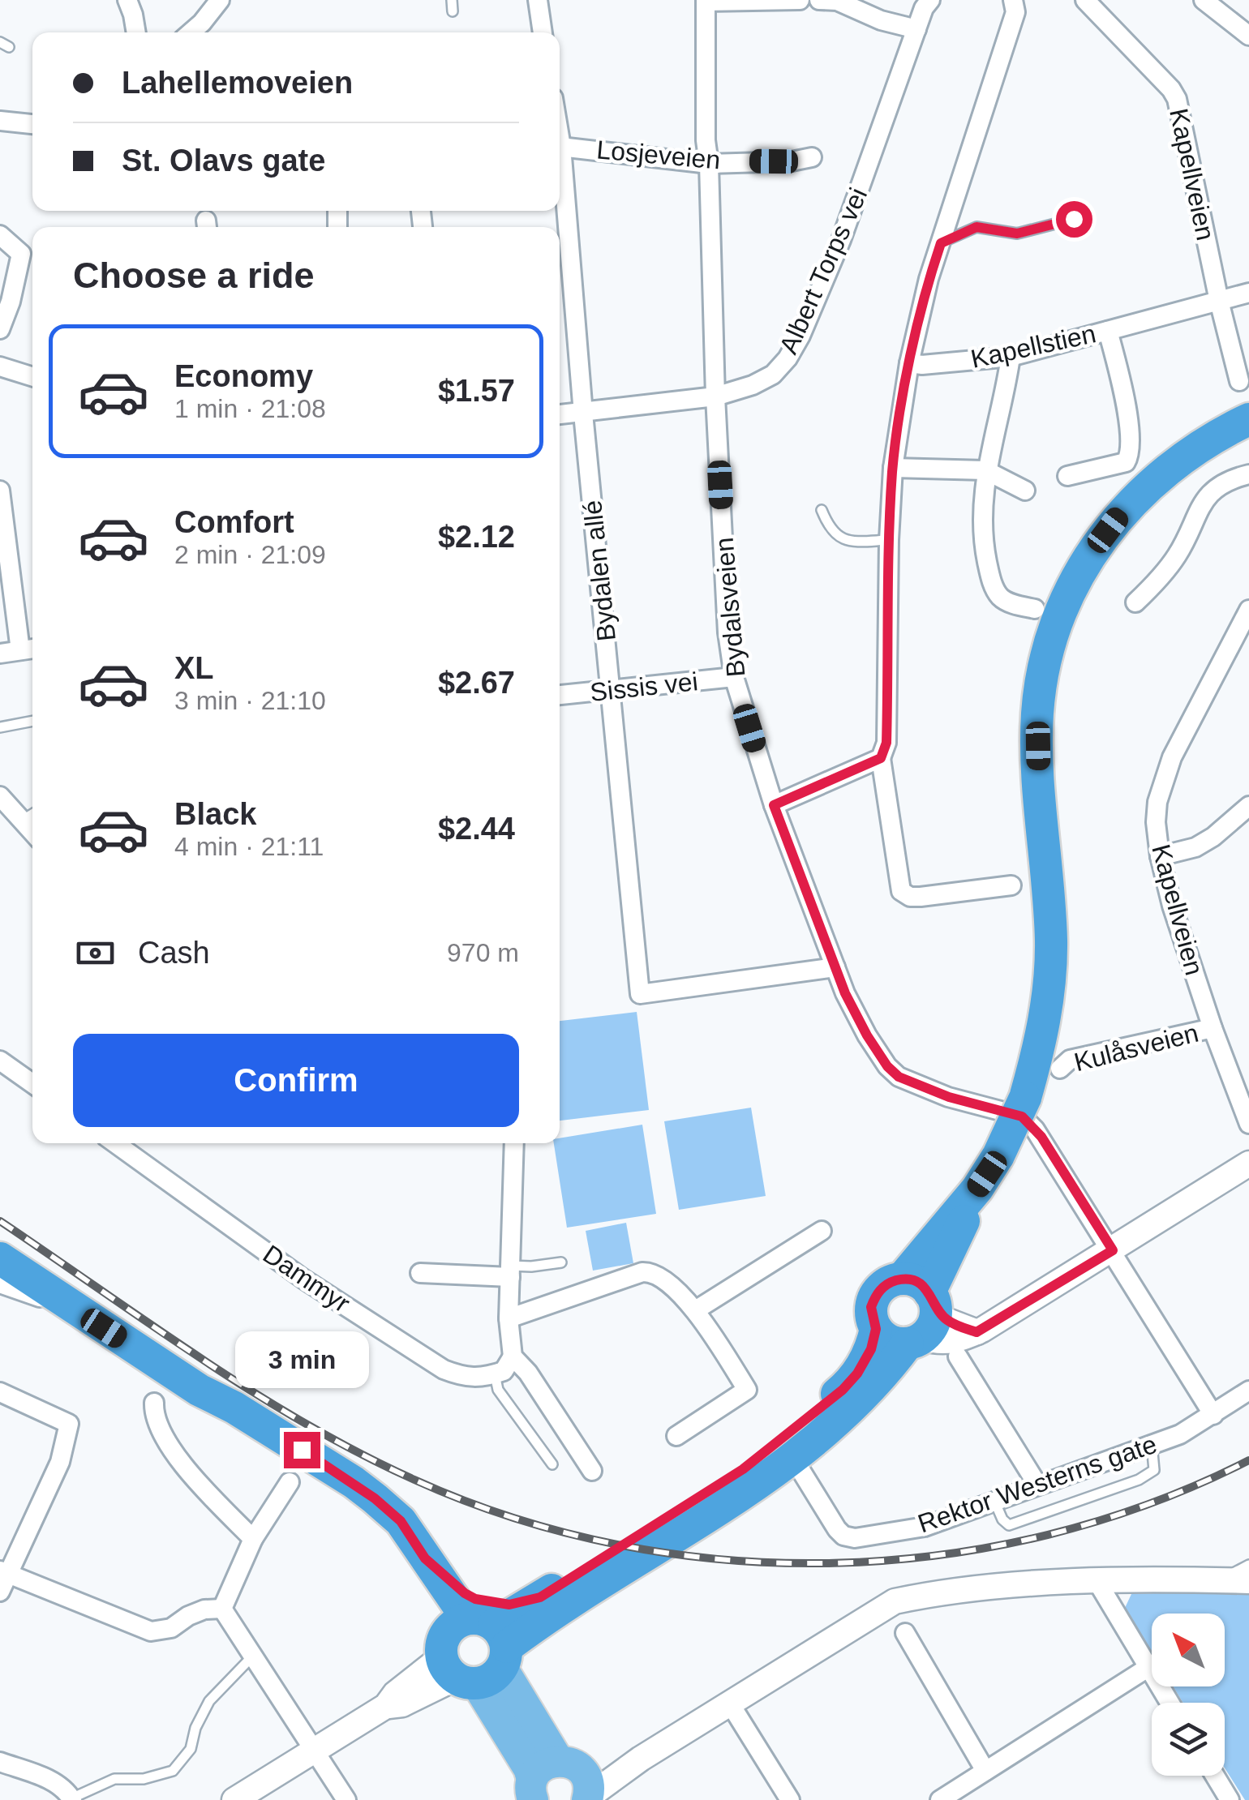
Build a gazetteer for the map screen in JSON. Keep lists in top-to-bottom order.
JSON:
{
  "streets": {
    "street": [
      "Losjeveien",
      "Kapellveien",
      "Albert Torps vei",
      "Kapellstien",
      "Bydalen allé",
      "Bydalsveien",
      "Sissis vei",
      "Kulåsveien",
      "Dammyr",
      "Rektor Westerns gate"
    ]
  },
  "crossings": [
    ["Losjeveien", "Bydalsveien"],
    ["Kapellveien", "Kapellstien"],
    ["Kapellveien", "Kulåsveien"],
    ["Albert Torps vei", "Bydalen allé"],
    ["Albert Torps vei", "Bydalsveien"],
    ["Bydalen allé", "Bydalsveien"],
    ["Bydalen allé", "Sissis vei"],
    ["Bydalsveien", "Sissis vei"],
    ["Bydalsveien", "Rektor Westerns gate"]
  ],
  "north": "top left",
  "page": {
    "banner": ["Lahellemoveien", "St. Olavs gate"],
    "heading": "Choose a ride",
    "list": [
      {
        "name": "Economy",
        "note": "1 min · 21:08",
        "value": "$1.57"
      },
      {
        "name": "Comfort",
        "note": "2 min · 21:09",
        "value": "$2.12"
      },
      {
        "name": "XL",
        "note": "3 min · 21:10",
        "value": "$2.67"
      },
      {
        "name": "Black",
        "note": "4 min · 21:11",
        "value": "$2.44"
      }
    ],
    "pay": ["Cash", "970 m"],
    "buttons": "Confirm",
    "bubble": "3 min"
  }
}
